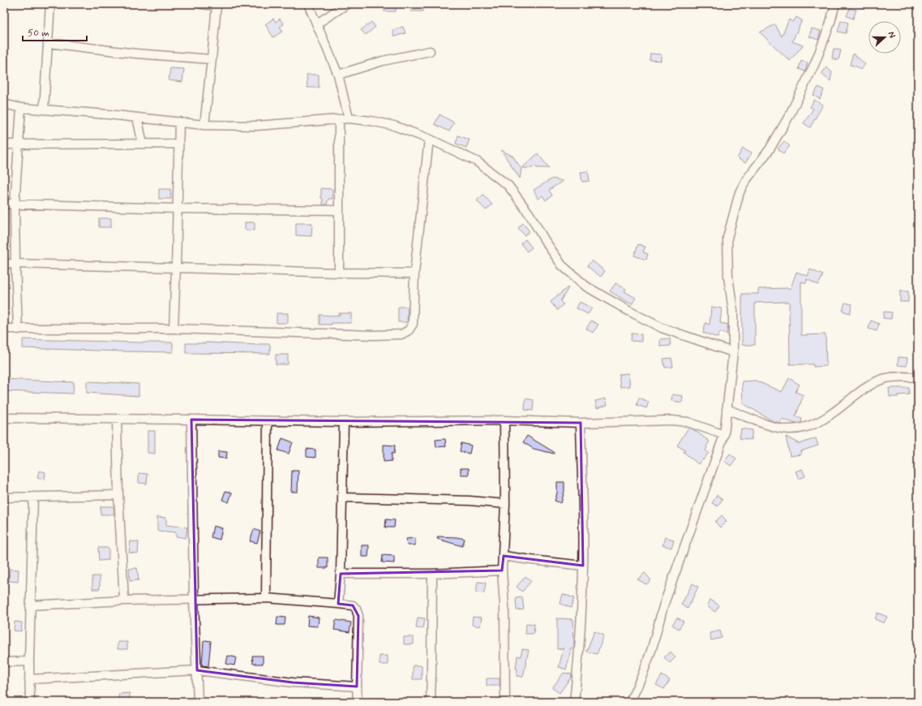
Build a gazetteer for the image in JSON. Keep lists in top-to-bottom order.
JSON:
{
  "scale_bar": "50 m",
  "north": "right"
}
